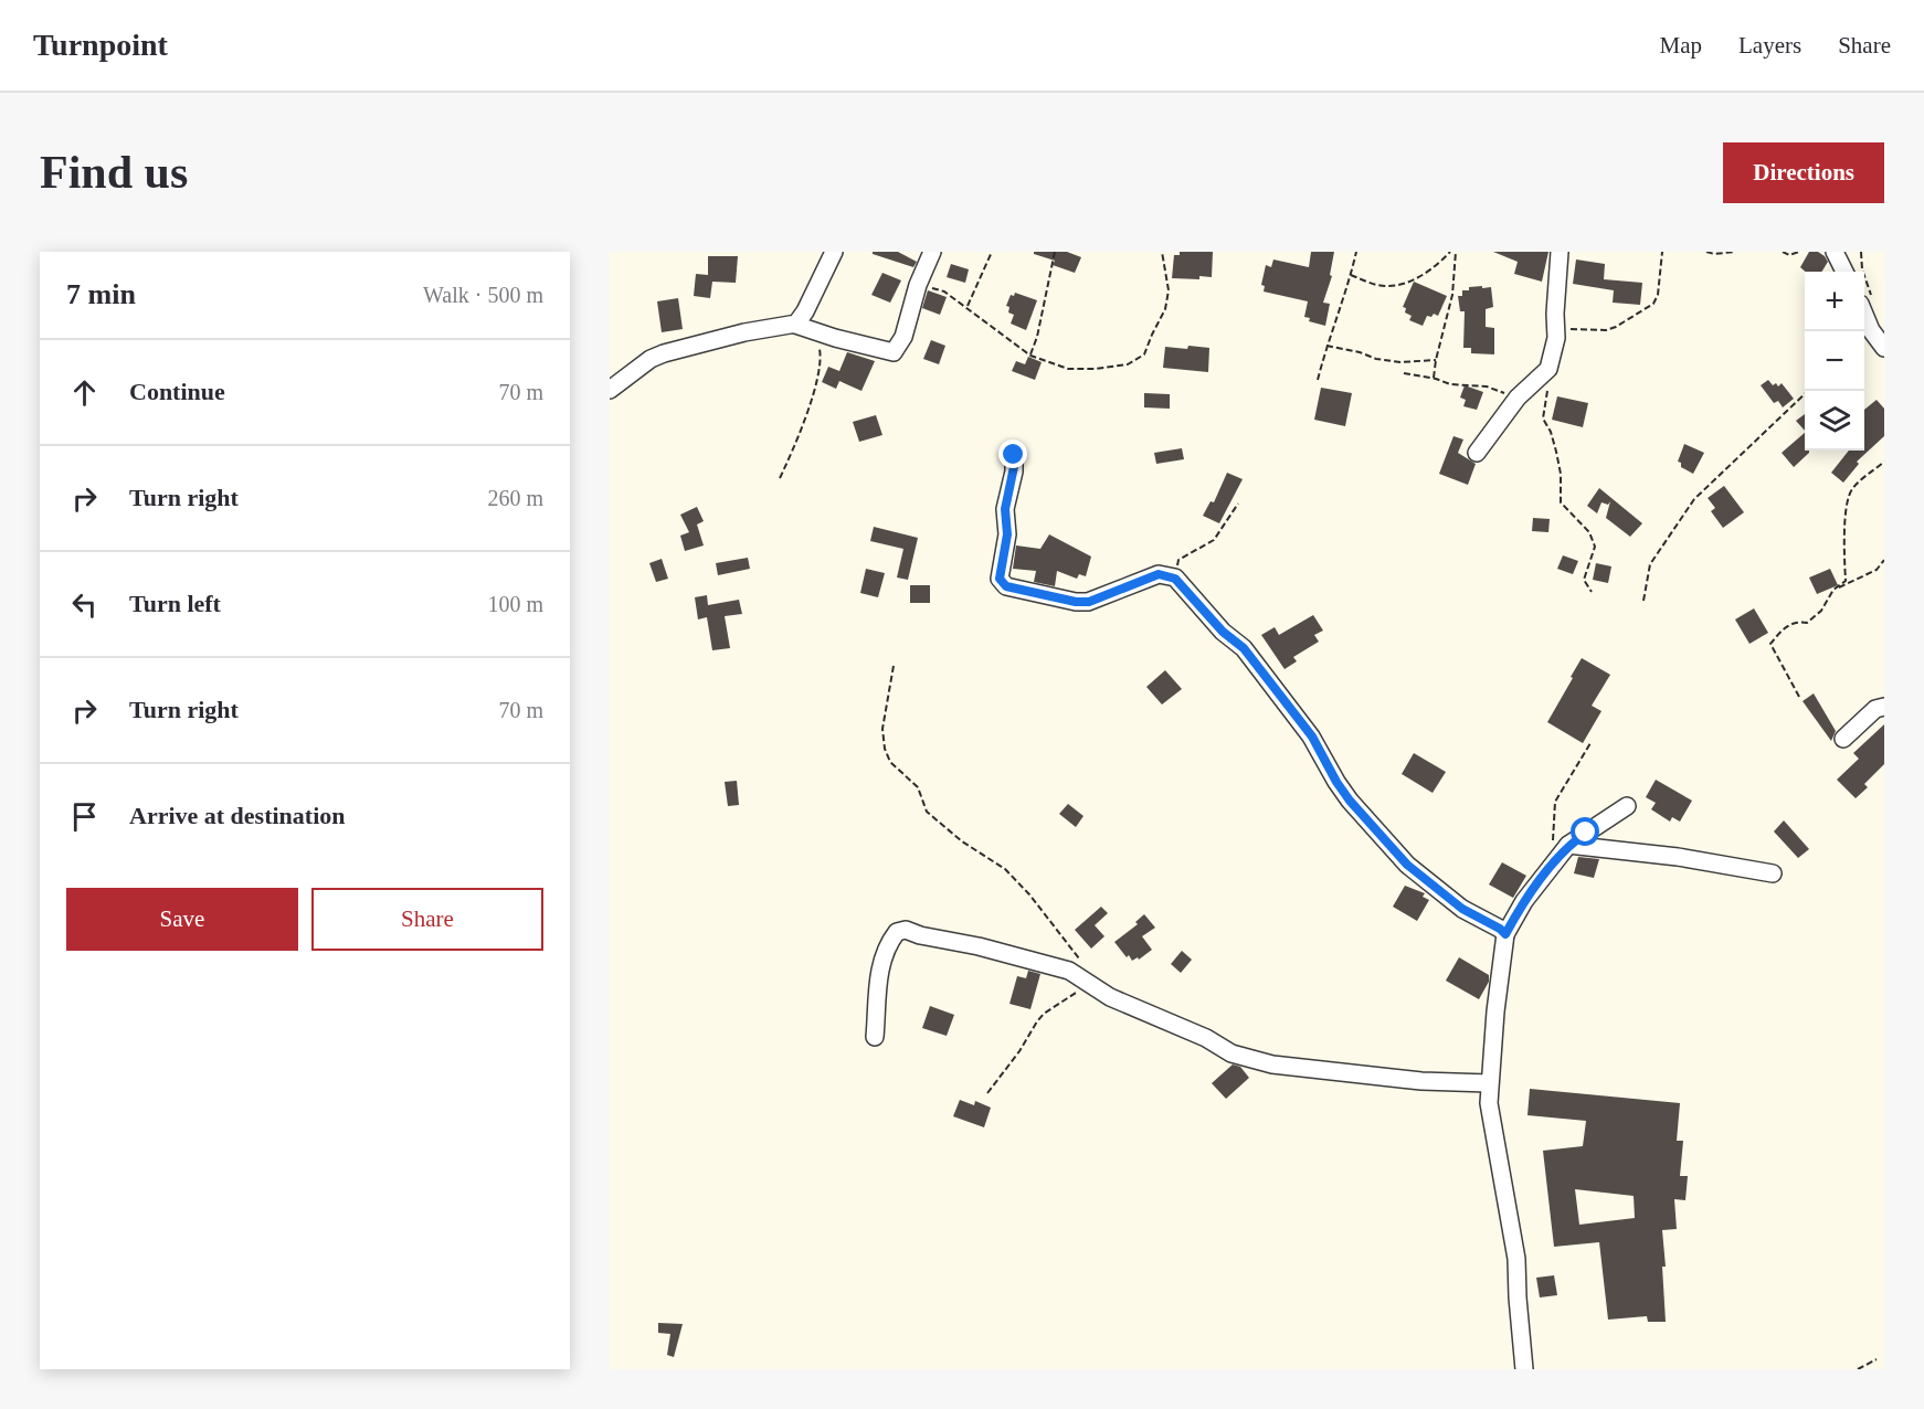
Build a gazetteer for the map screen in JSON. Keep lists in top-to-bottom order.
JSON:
{
  "page": {
    "header": "Turnpoint",
    "nav": ["Map", "Layers", "Share"],
    "buttons": [
      "Directions",
      ["Save", "Share"]
    ],
    "title": "Find us",
    "heading": ["7 min", "Walk · 500 m"],
    "map_buttons": ["+", "−"],
    "list": [
      ["Continue", "70 m"],
      ["Turn right", "260 m"],
      ["Turn left", "100 m"],
      ["Turn right", "70 m"],
      "Arrive at destination"
    ]
  }
}
